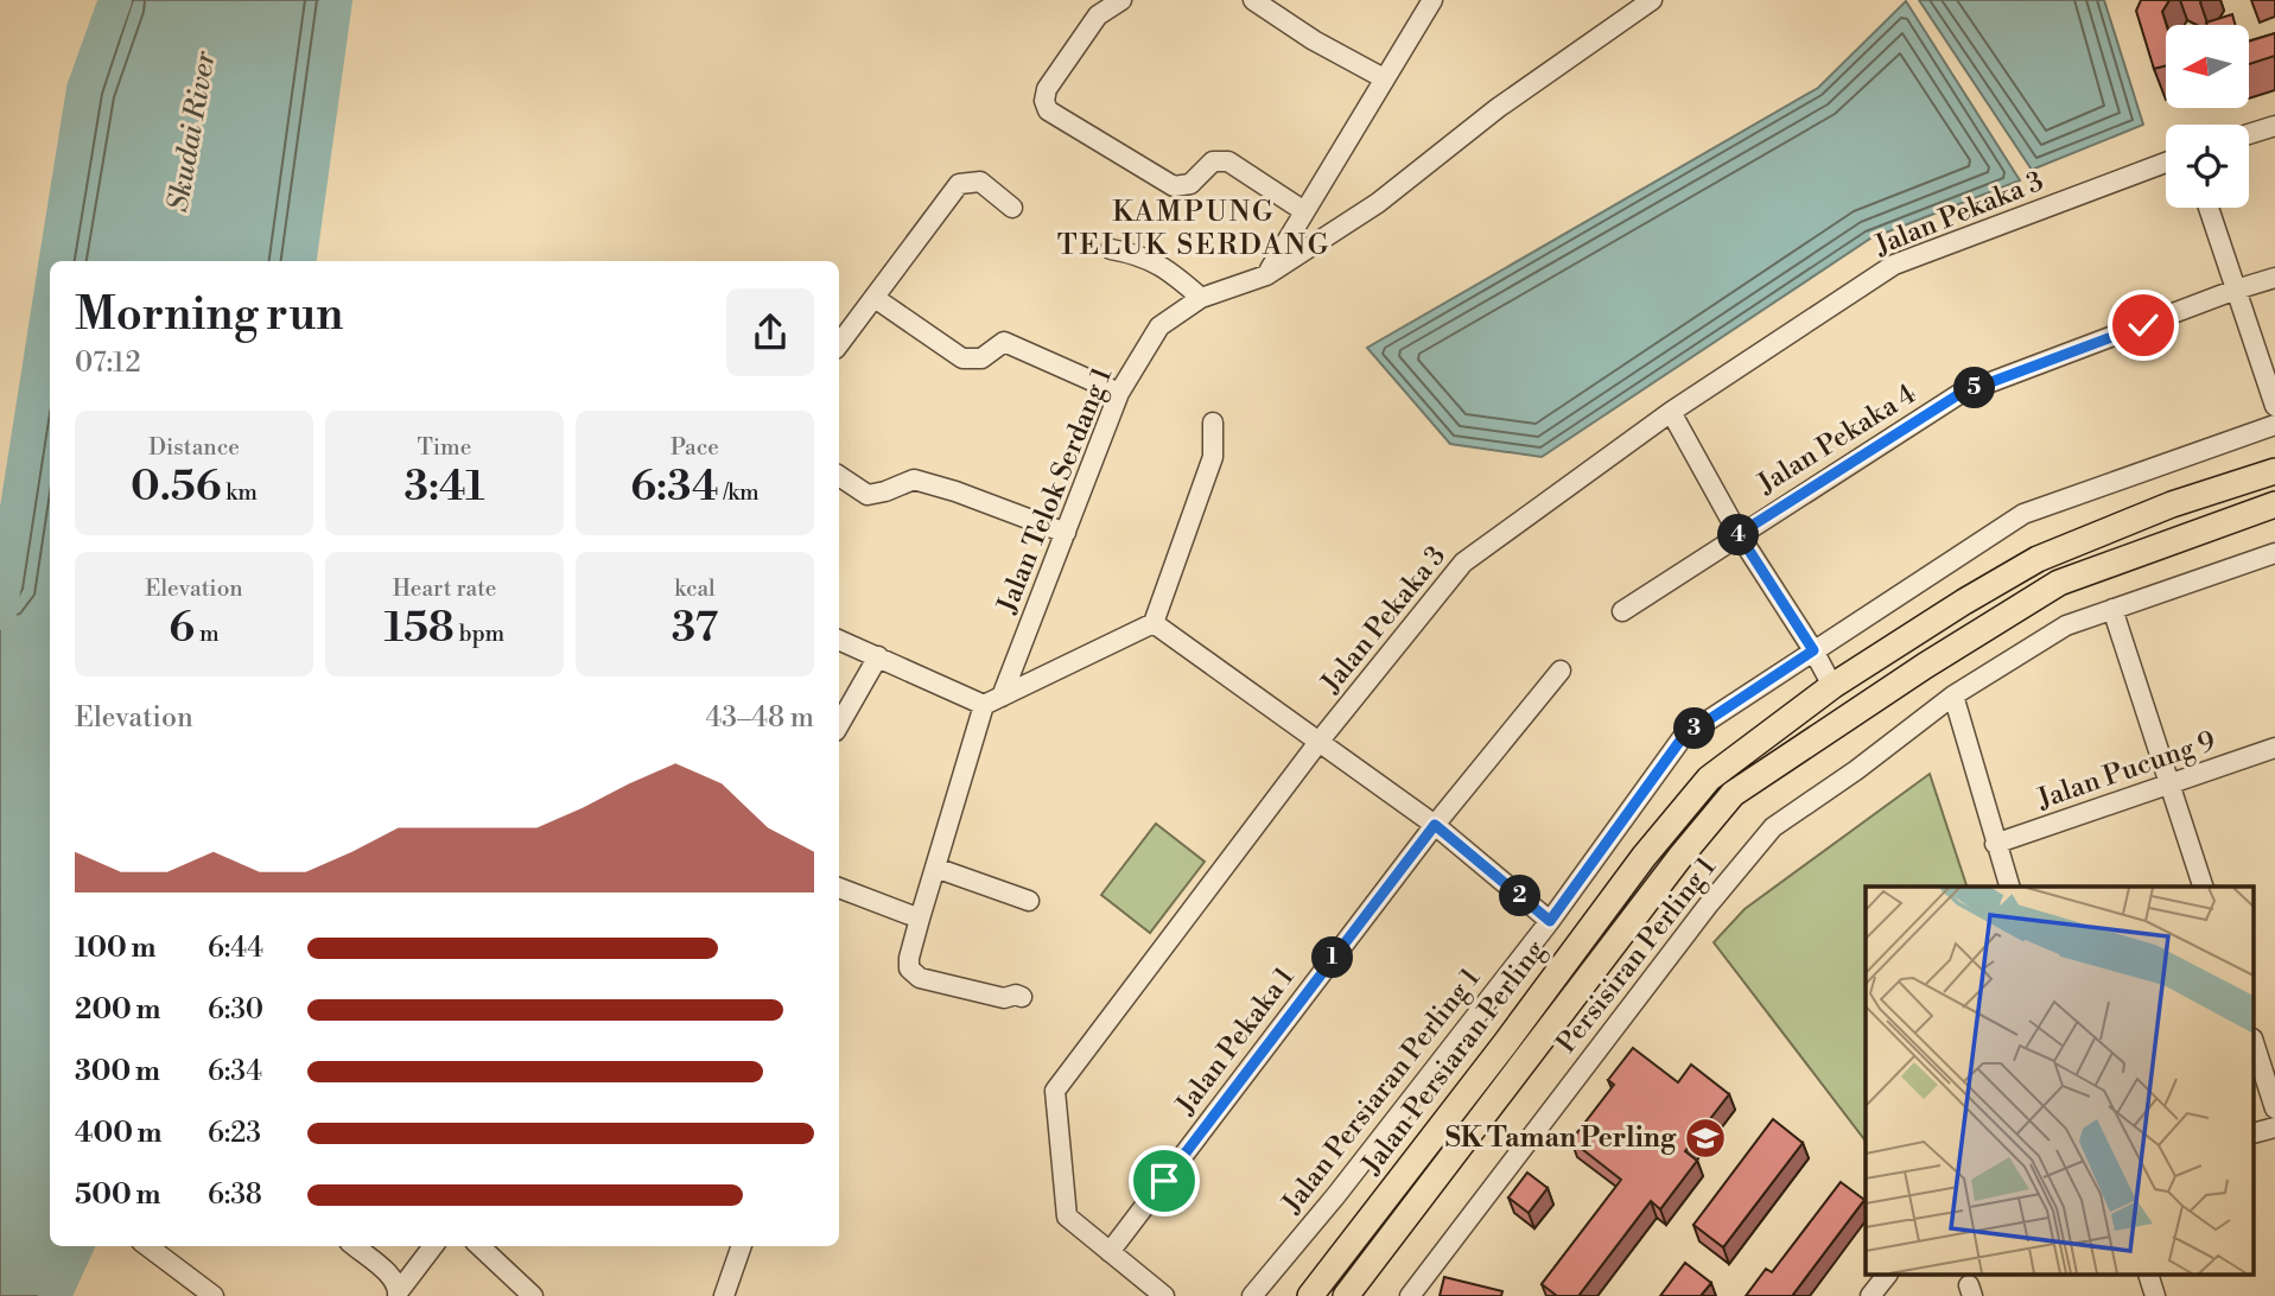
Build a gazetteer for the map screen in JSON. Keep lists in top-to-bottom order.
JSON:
{
  "streets": {
    "main road": ["Jalan Persiaran Perling"],
    "street": [
      "Jalan Pekaka 3",
      "Jalan Pekaka 4",
      "Jalan Telok Serdang 1",
      "Jalan Pucung 9",
      "Persisiran Perling 1",
      "Jalan Pekaka 1",
      "Jalan Persiaran Perling 1"
    ]
  },
  "crossings": [
    ["Jalan Pekaka 3", "Jalan Pekaka 1"]
  ],
  "districts": ["KAMPUNG TELUK SERDANG"],
  "water": ["Skudai River"],
  "places": {
    "school or university": ["SK Taman Perling"]
  },
  "north": "left",
  "page": {
    "heading": ["Morning run", "07:12"],
    "pins": [
      "5",
      "4",
      "3",
      "2",
      "1"
    ],
    "stats": [
      ["Distance", "0.56 km"],
      ["Time", "3:41"],
      ["Pace", "6:34 /km"],
      ["Elevation", "6 m"],
      ["Heart rate", "158 bpm"],
      ["kcal", "37"]
    ],
    "chart": ["Elevation", "43–48 m"],
    "list": [
      {
        "name": "100 m",
        "note": "6:44"
      },
      {
        "name": "200 m",
        "note": "6:30"
      },
      {
        "name": "300 m",
        "note": "6:34"
      },
      {
        "name": "400 m",
        "note": "6:23"
      },
      {
        "name": "500 m",
        "note": "6:38"
      }
    ]
  }
}
